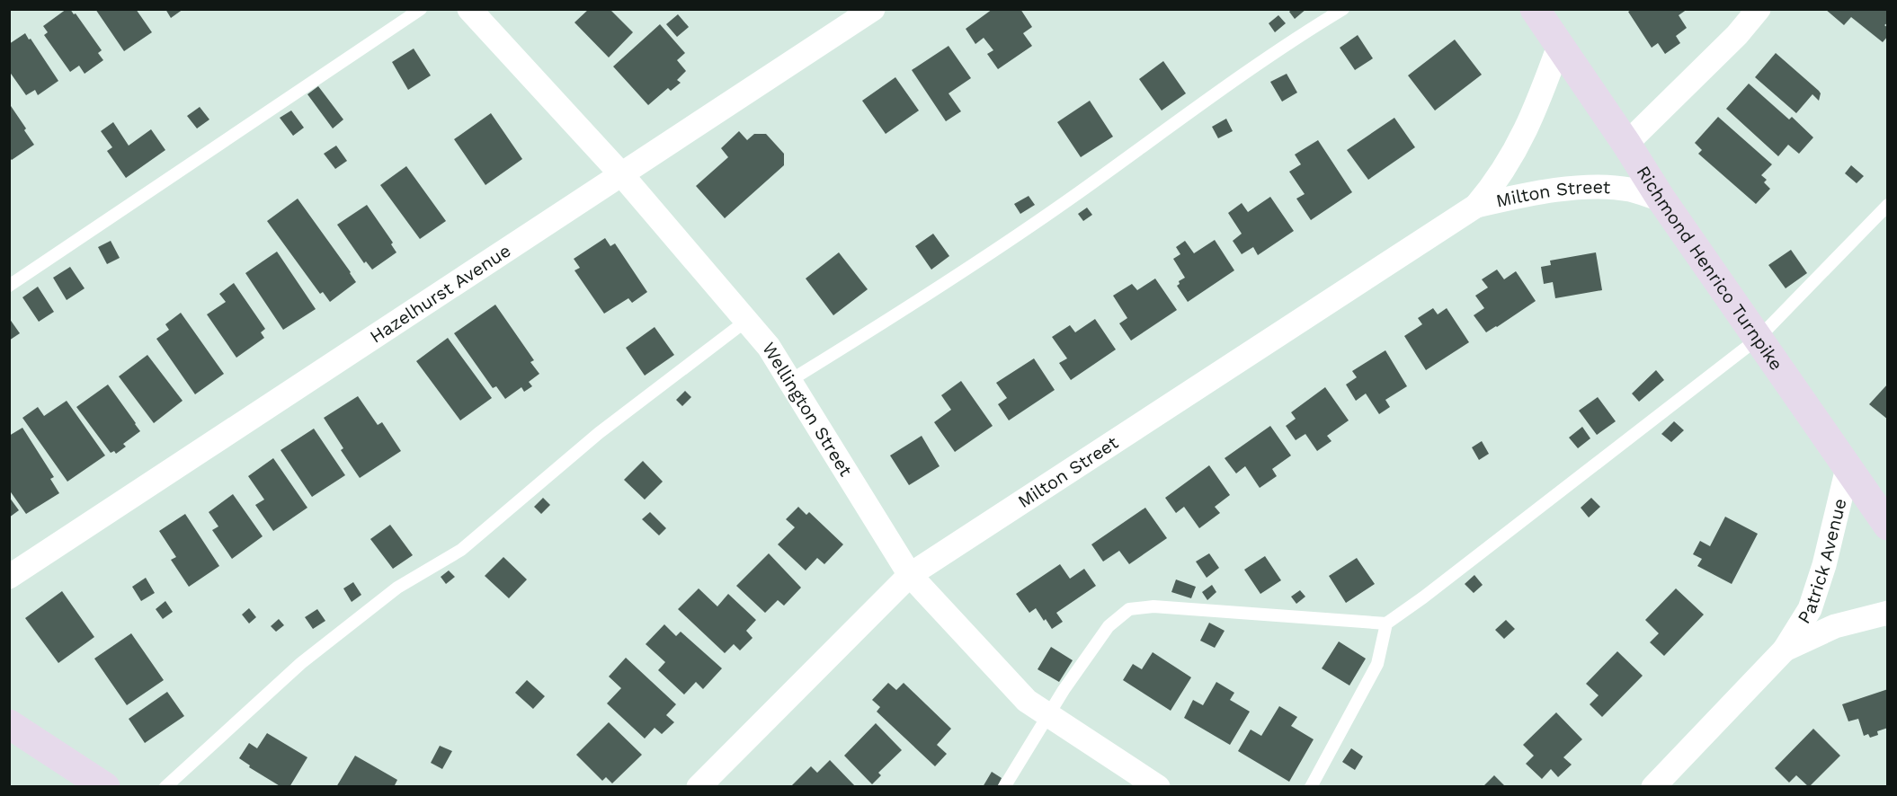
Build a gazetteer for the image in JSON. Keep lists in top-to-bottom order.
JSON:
{
  "streets": {
    "street": [
      "Milton Street",
      "Richmond Henrico Turnpike",
      "Hazelhurst Avenue",
      "Wellington Street",
      "Patrick Avenue"
    ]
  },
  "crossings": [
    ["Milton Street", "Richmond Henrico Turnpike"],
    ["Milton Street", "Wellington Street"],
    ["Richmond Henrico Turnpike", "Patrick Avenue"],
    ["Hazelhurst Avenue", "Wellington Street"]
  ]
}
